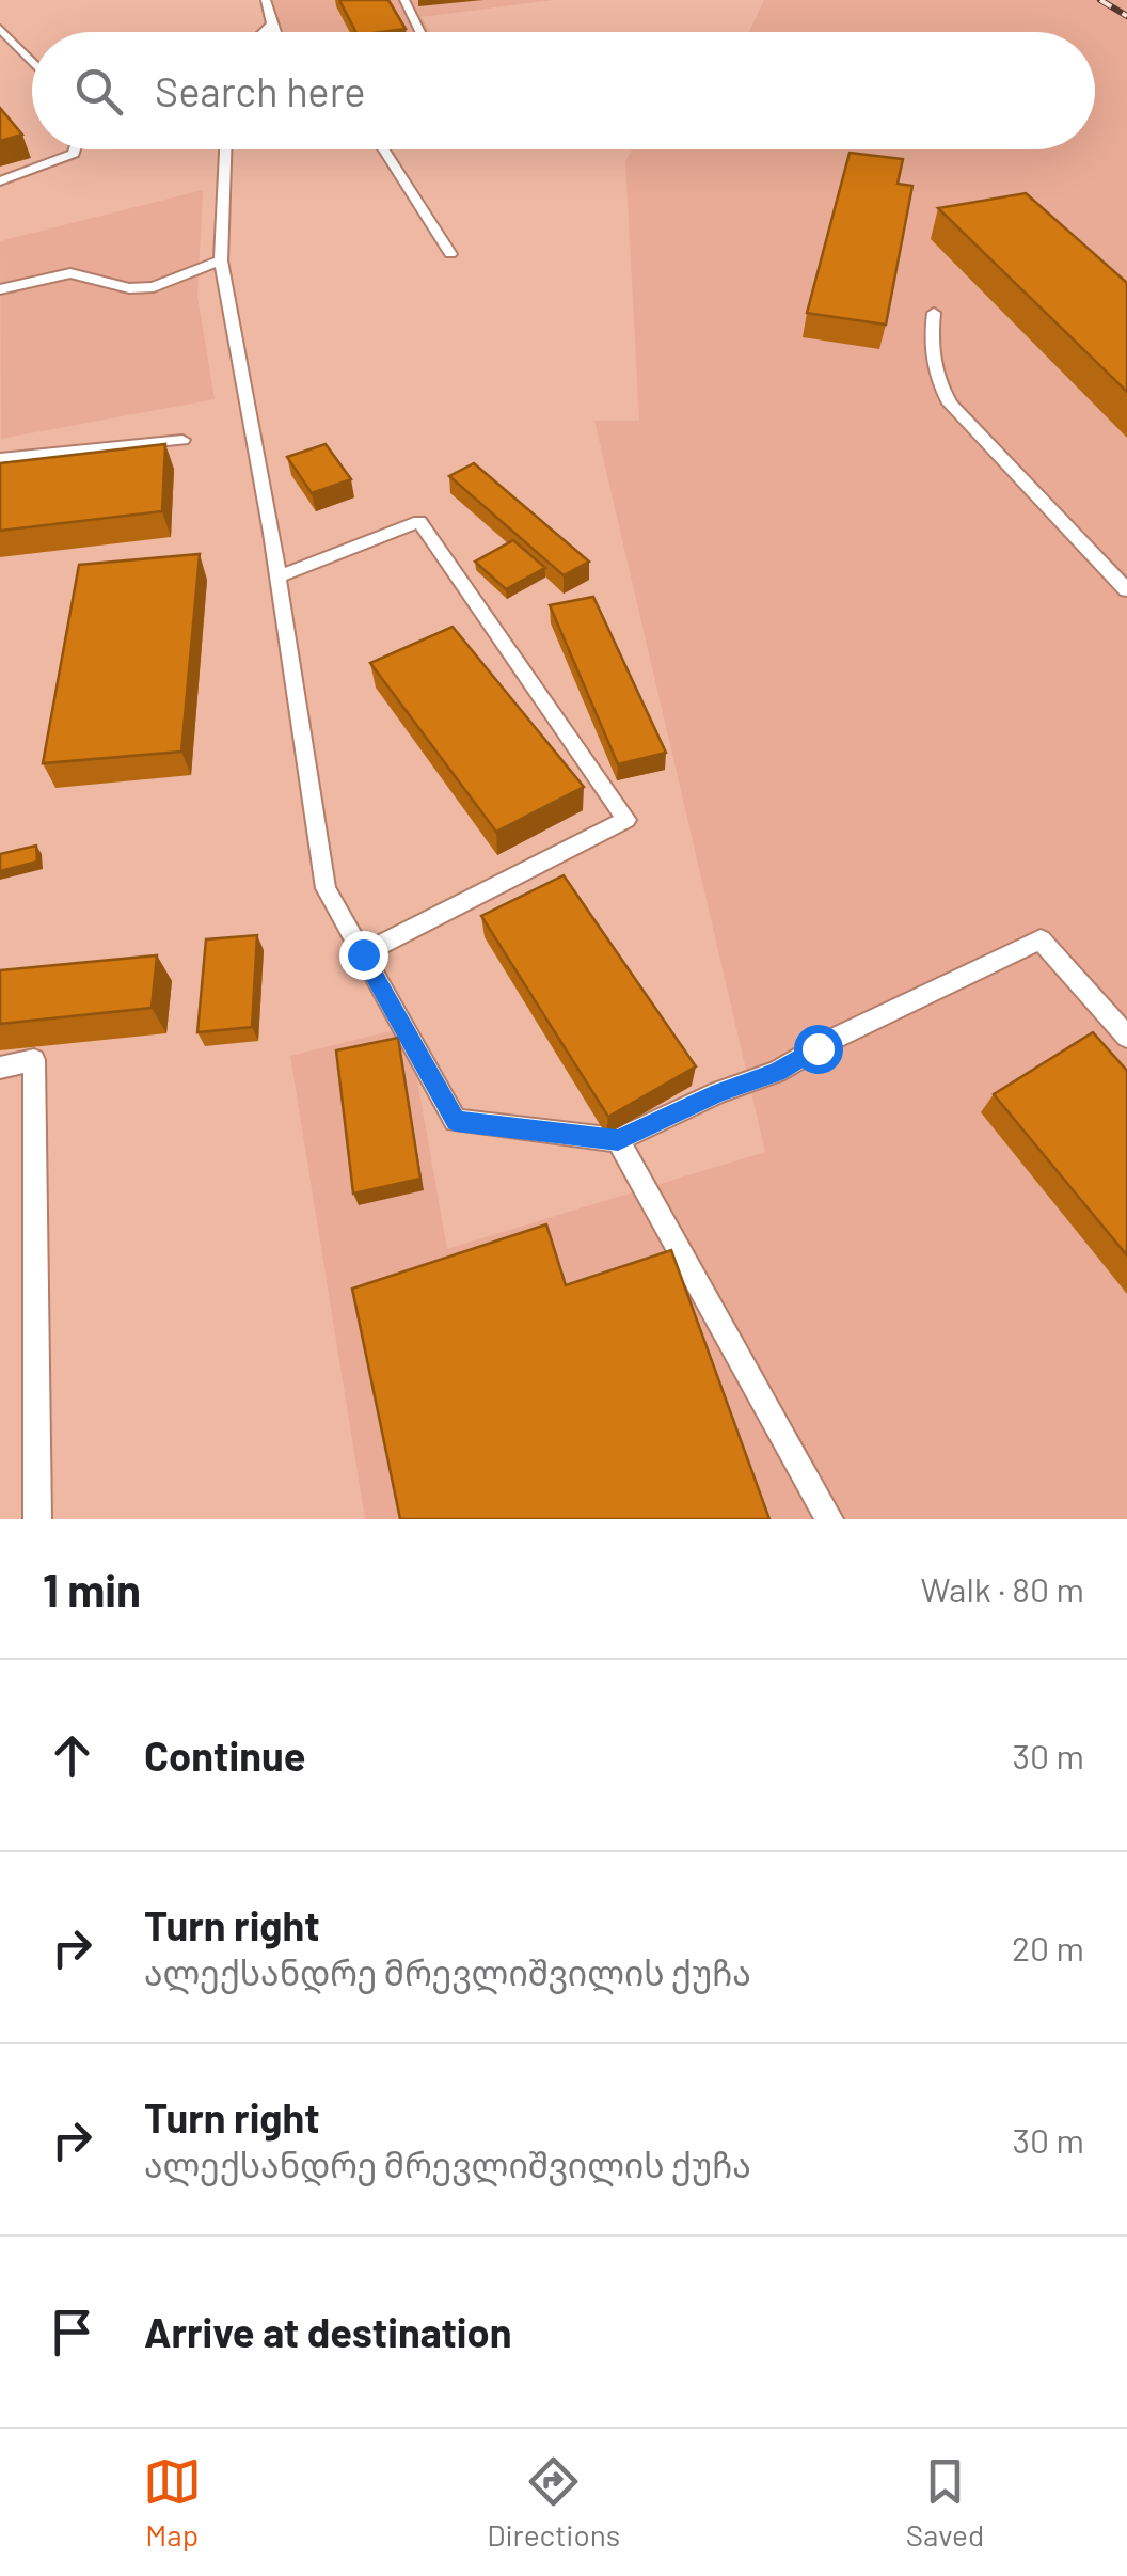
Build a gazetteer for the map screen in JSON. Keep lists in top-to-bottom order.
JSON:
{
  "page": {
    "search": "Search here",
    "heading": ["1 min", "Walk · 80 m"],
    "list": [
      ["Continue", "30 m"],
      ["Turn right", "ალექსანდრე მრევლიშვილის ქუჩა", "20 m"],
      ["Turn right", "ალექსანდრე მრევლიშვილის ქუჩა", "30 m"],
      "Arrive at destination"
    ],
    "nav": ["Map", "Directions", "Saved"]
  }
}
